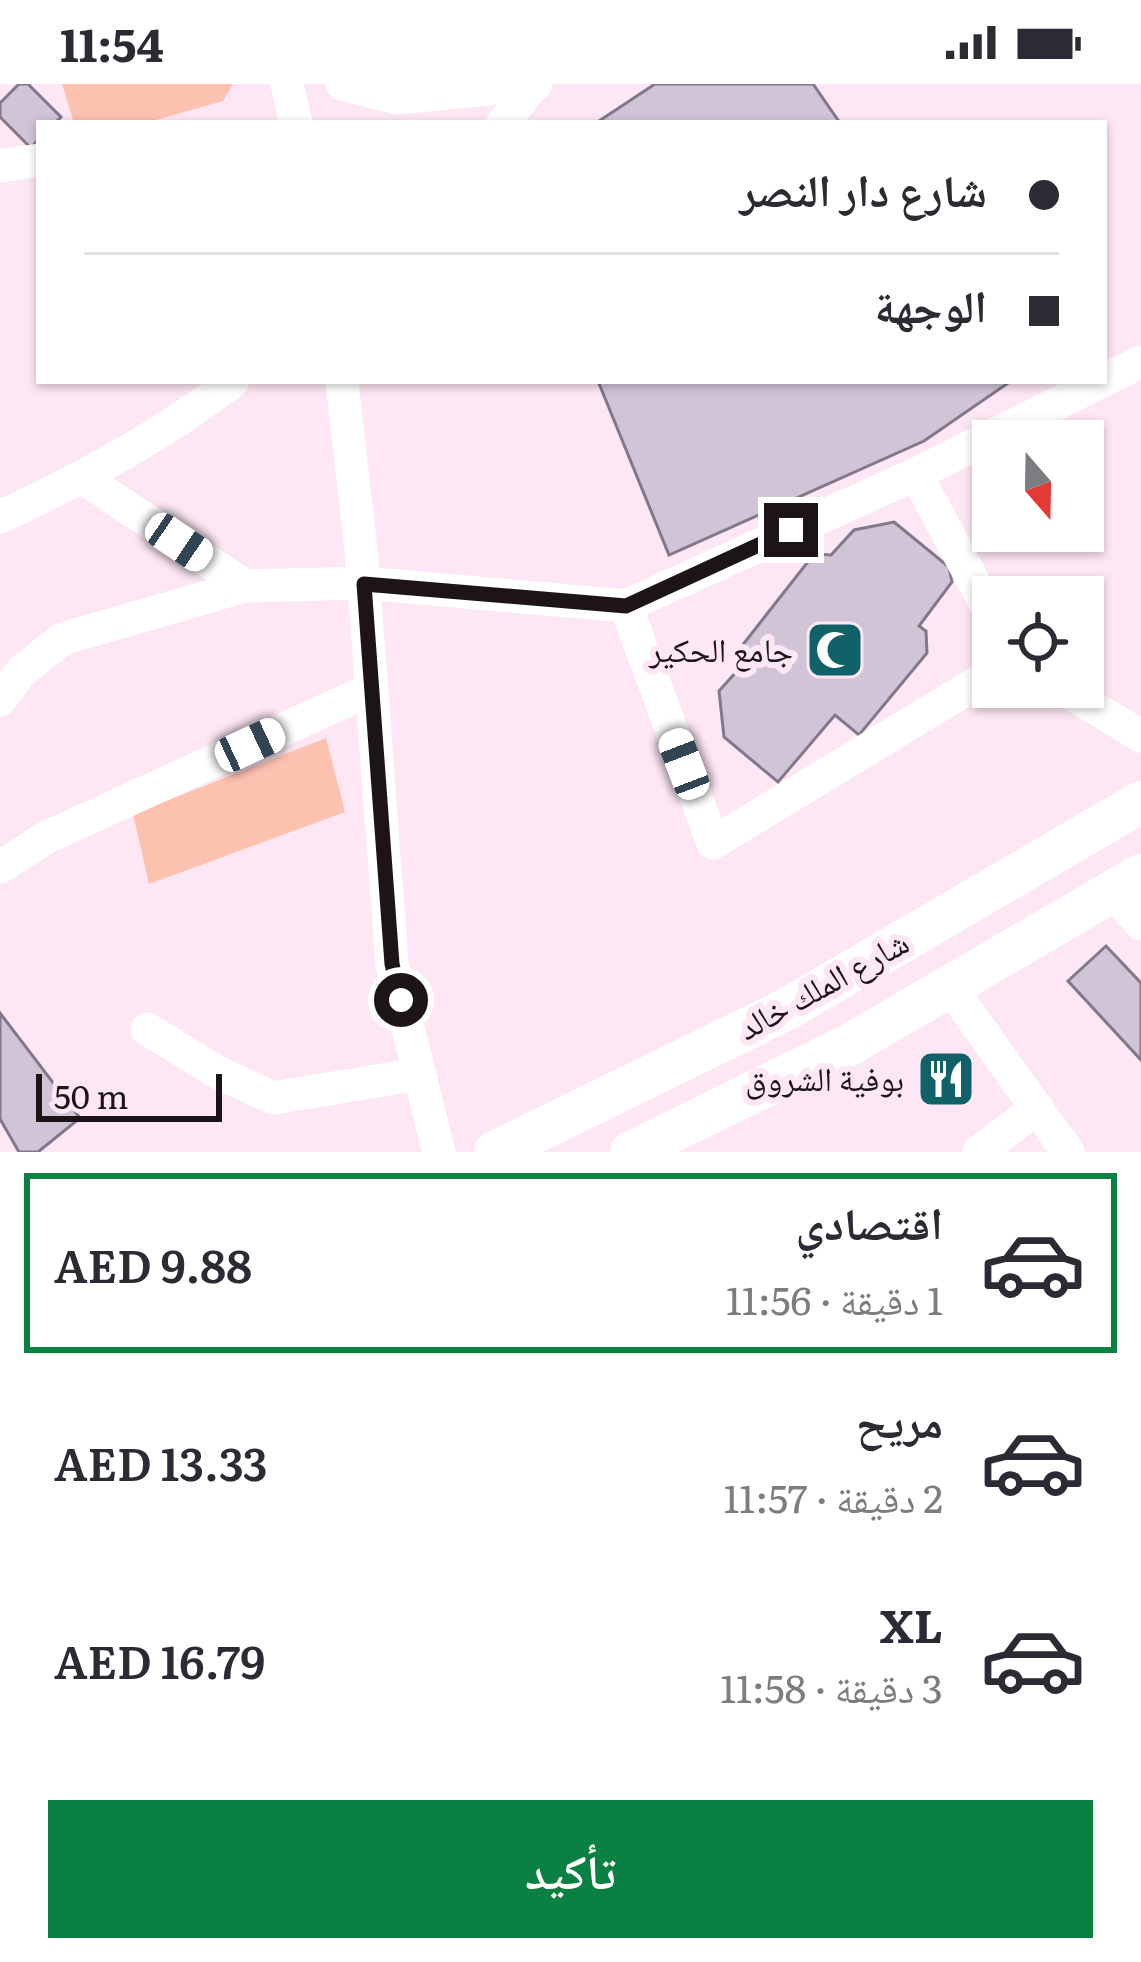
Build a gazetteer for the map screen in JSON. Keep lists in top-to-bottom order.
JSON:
{
  "streets": {
    "main road": ["شارع الملك خالد"]
  },
  "places": {
    "mosque": ["جامع الحكير"],
    "restaurant": ["بوفية الشروق"]
  },
  "scale_bar": "50 m",
  "north": "bottom",
  "page": {
    "status": "11:54",
    "banner": ["شارع دار النصر", "الوجهة"],
    "scale": "50 m",
    "list": [
      {
        "name": "اقتصادي",
        "note": "1 دقيقة · 11:56",
        "value": "AED 9.88"
      },
      {
        "name": "مريح",
        "note": "2 دقيقة · 11:57",
        "value": "AED 13.33"
      },
      {
        "name": "XL",
        "note": "3 دقيقة · 11:58",
        "value": "AED 16.79"
      }
    ],
    "buttons": "تأكيد"
  }
}
